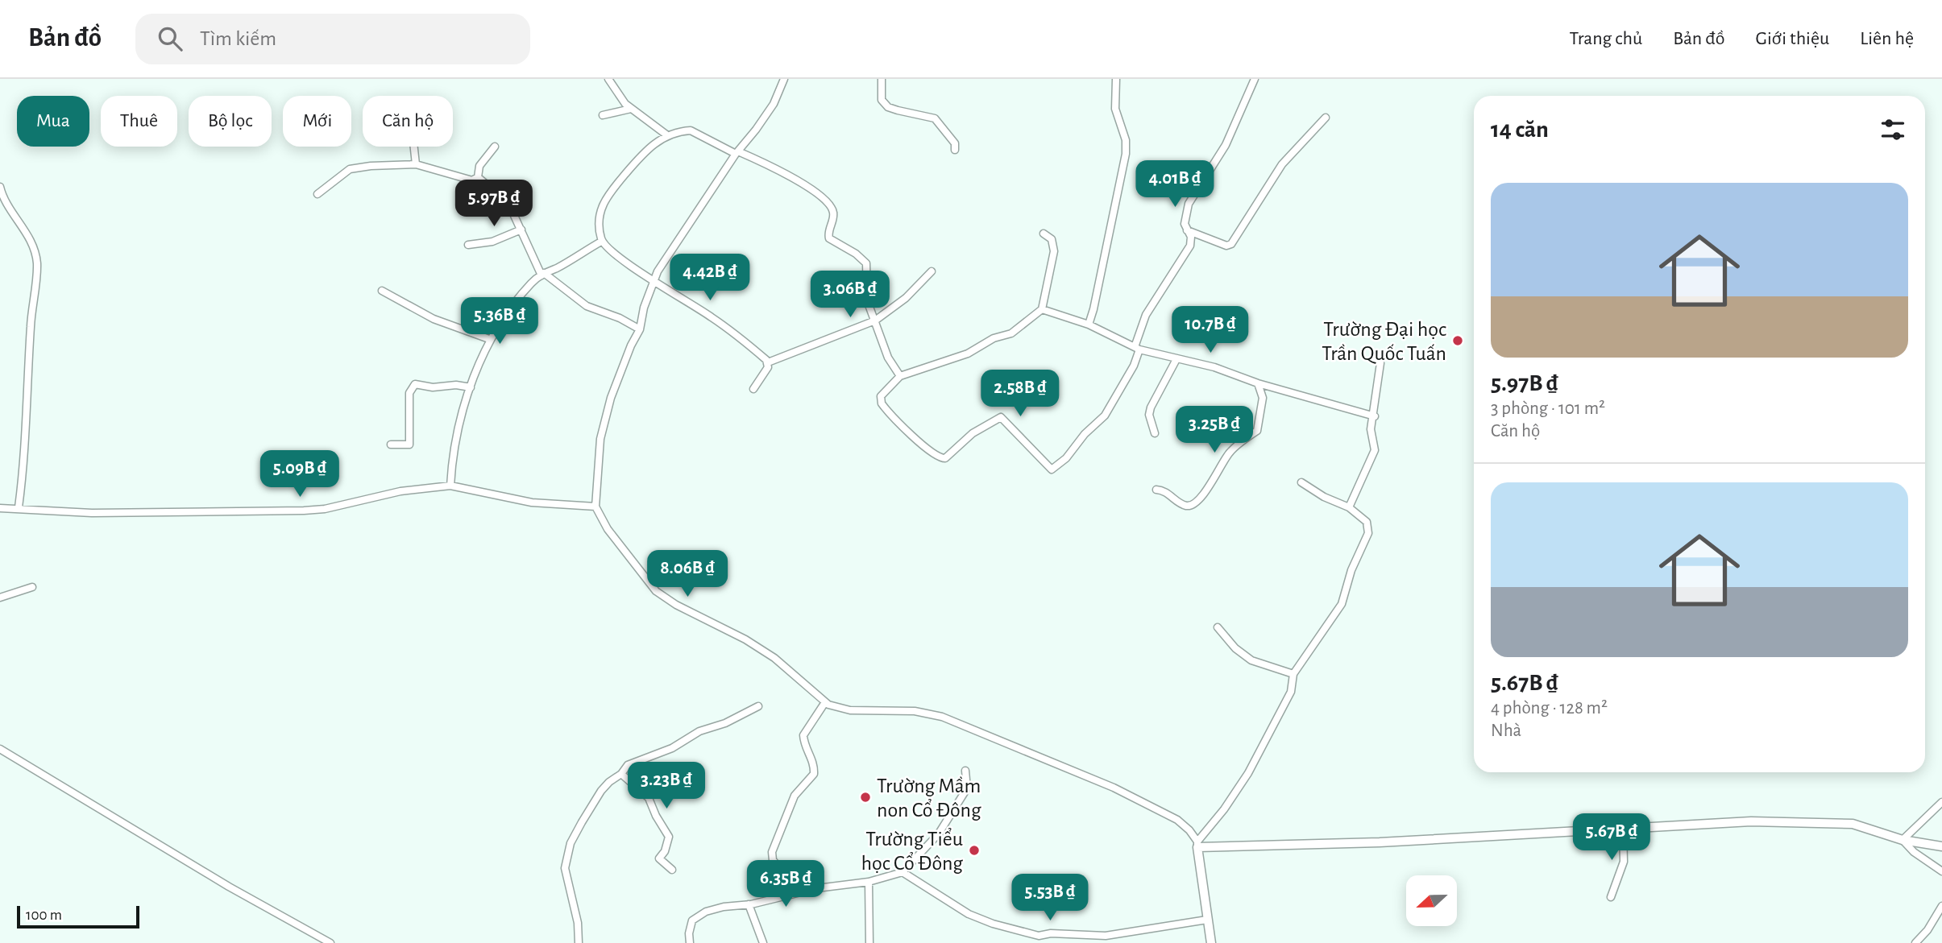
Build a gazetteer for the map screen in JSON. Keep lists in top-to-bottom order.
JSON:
{
  "places": ["Trường Đại học Trần Quốc Tuấn", "Trường Mầm non Cổ Đông", "Trường Tiểu học Cổ Đông"],
  "scale_bar": "100 m",
  "north": "left",
  "page": {
    "header": "Bản đồ",
    "search": "Tìm kiếm",
    "nav": [
      "Trang chủ",
      "Bản đồ",
      "Giới thiệu",
      "Liên hệ"
    ],
    "chip": [
      "Mua",
      "Thuê",
      "Bộ lọc",
      "Mới",
      "Căn hộ"
    ],
    "heading": "14 căn",
    "price": [
      "4.01B ₫",
      "5.97B ₫",
      "4.42B ₫",
      "3.06B ₫",
      "5.36B ₫",
      "10.7B ₫",
      "2.58B ₫",
      "3.25B ₫",
      "5.09B ₫",
      "8.06B ₫",
      "3.23B ₫",
      "5.67B ₫",
      "6.35B ₫",
      "5.53B ₫"
    ],
    "list": [
      {
        "name": "5.97B ₫",
        "note": "3 phòng · 101 m² · Căn hộ"
      },
      {
        "name": "5.67B ₫",
        "note": "4 phòng · 128 m² · Nhà"
      }
    ],
    "scale": "100 m"
  }
}
